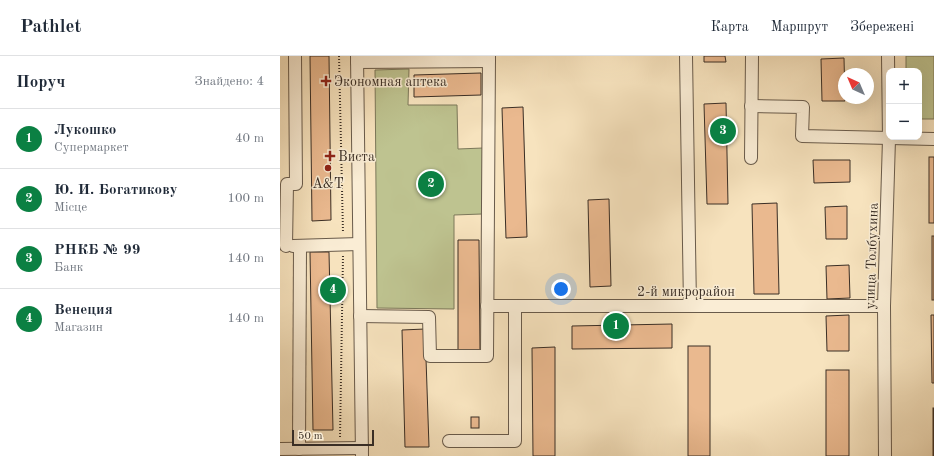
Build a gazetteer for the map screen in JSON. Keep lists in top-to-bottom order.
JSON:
{
  "streets": {
    "street": ["улица Толбухина", "2-й микрорайон"]
  },
  "crossings": [
    ["улица Толбухина", "2-й микрорайон"]
  ],
  "places": {
    "health": ["Экономная аптека", "Виста"],
    "other": ["A&T"]
  },
  "scale_bar": "50 m",
  "north": "top left",
  "page": {
    "header": "Pathlet",
    "nav": ["Карта", "Маршрут", "Збережені"],
    "heading": ["Поруч", "Знайдено: 4"],
    "map_buttons": ["+", "−"],
    "list": [
      {
        "mark": "1",
        "name": "Лукошко",
        "note": "Супермаркет",
        "value": "40 m"
      },
      {
        "mark": "2",
        "name": "Ю. И. Богатикову",
        "note": "Місце",
        "value": "100 m"
      },
      {
        "mark": "3",
        "name": "РНКБ № 99",
        "note": "Банк",
        "value": "140 m"
      },
      {
        "mark": "4",
        "name": "Венеция",
        "note": "Магазин",
        "value": "140 m"
      }
    ],
    "pins": [
      "3",
      "2",
      "4",
      "1"
    ],
    "scale": "50 m"
  }
}
